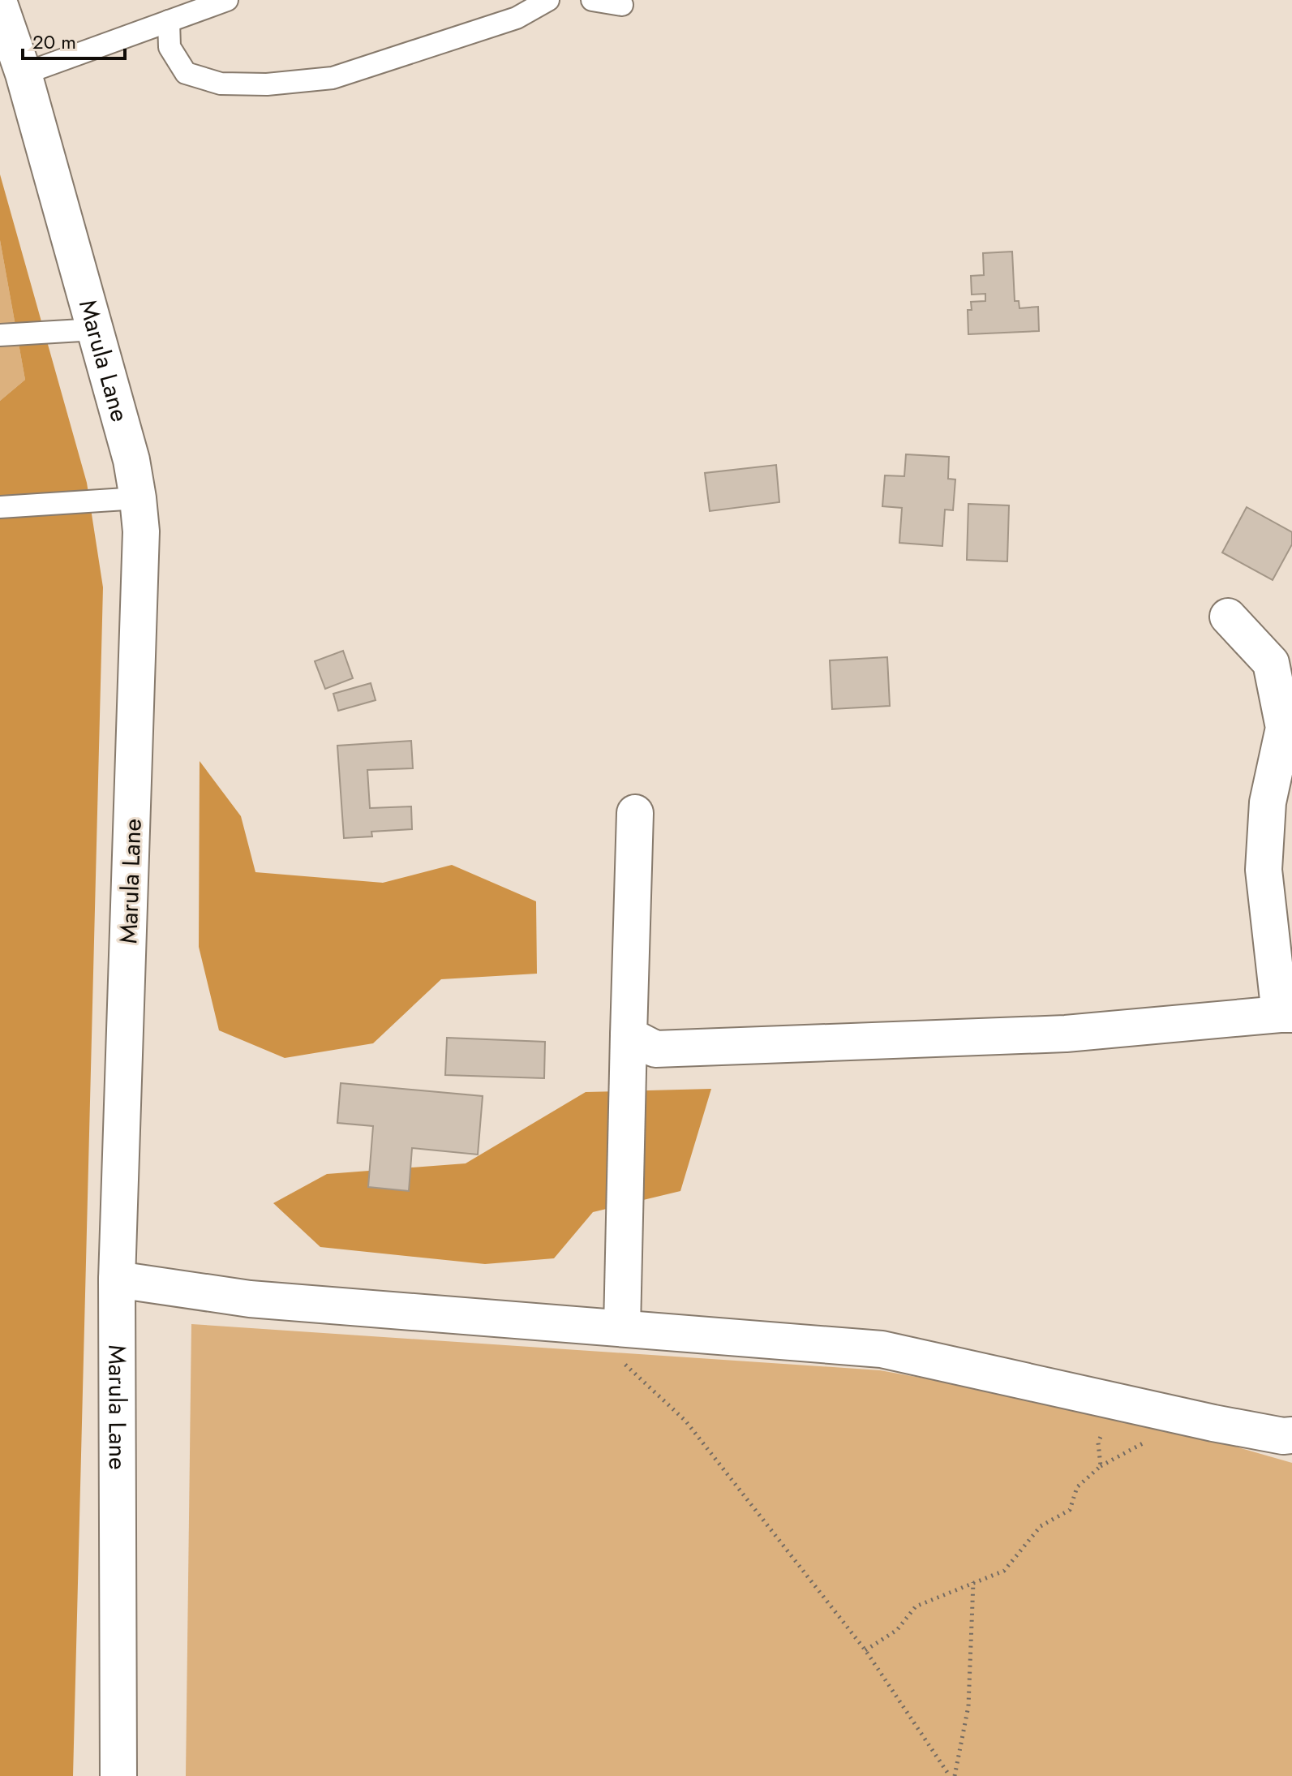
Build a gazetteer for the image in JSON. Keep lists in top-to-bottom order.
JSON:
{
  "streets": {
    "street": ["Marula Lane"]
  },
  "scale_bar": "20 m"
}
